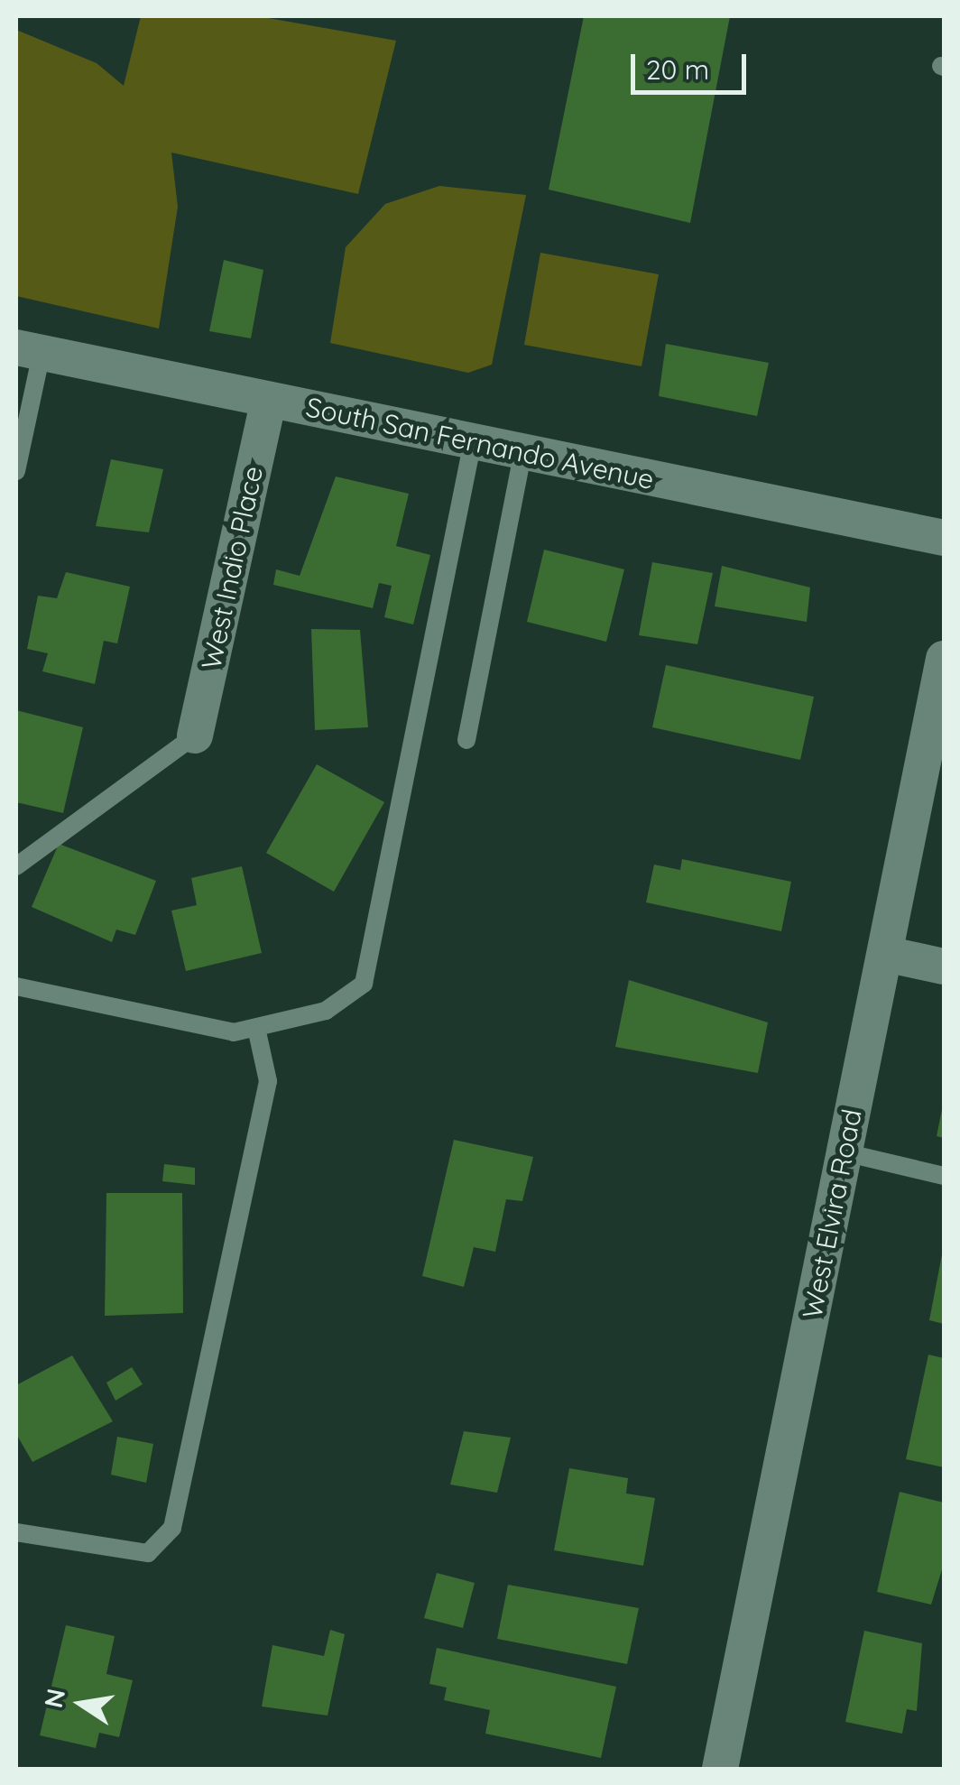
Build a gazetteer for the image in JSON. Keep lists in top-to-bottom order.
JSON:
{
  "streets": {
    "street": ["South San Fernando Avenue", "West Indio Place", "West Elvira Road"]
  },
  "crossings": [
    ["South San Fernando Avenue", "West Indio Place"]
  ],
  "scale_bar": "20 m",
  "north": "left"
}
